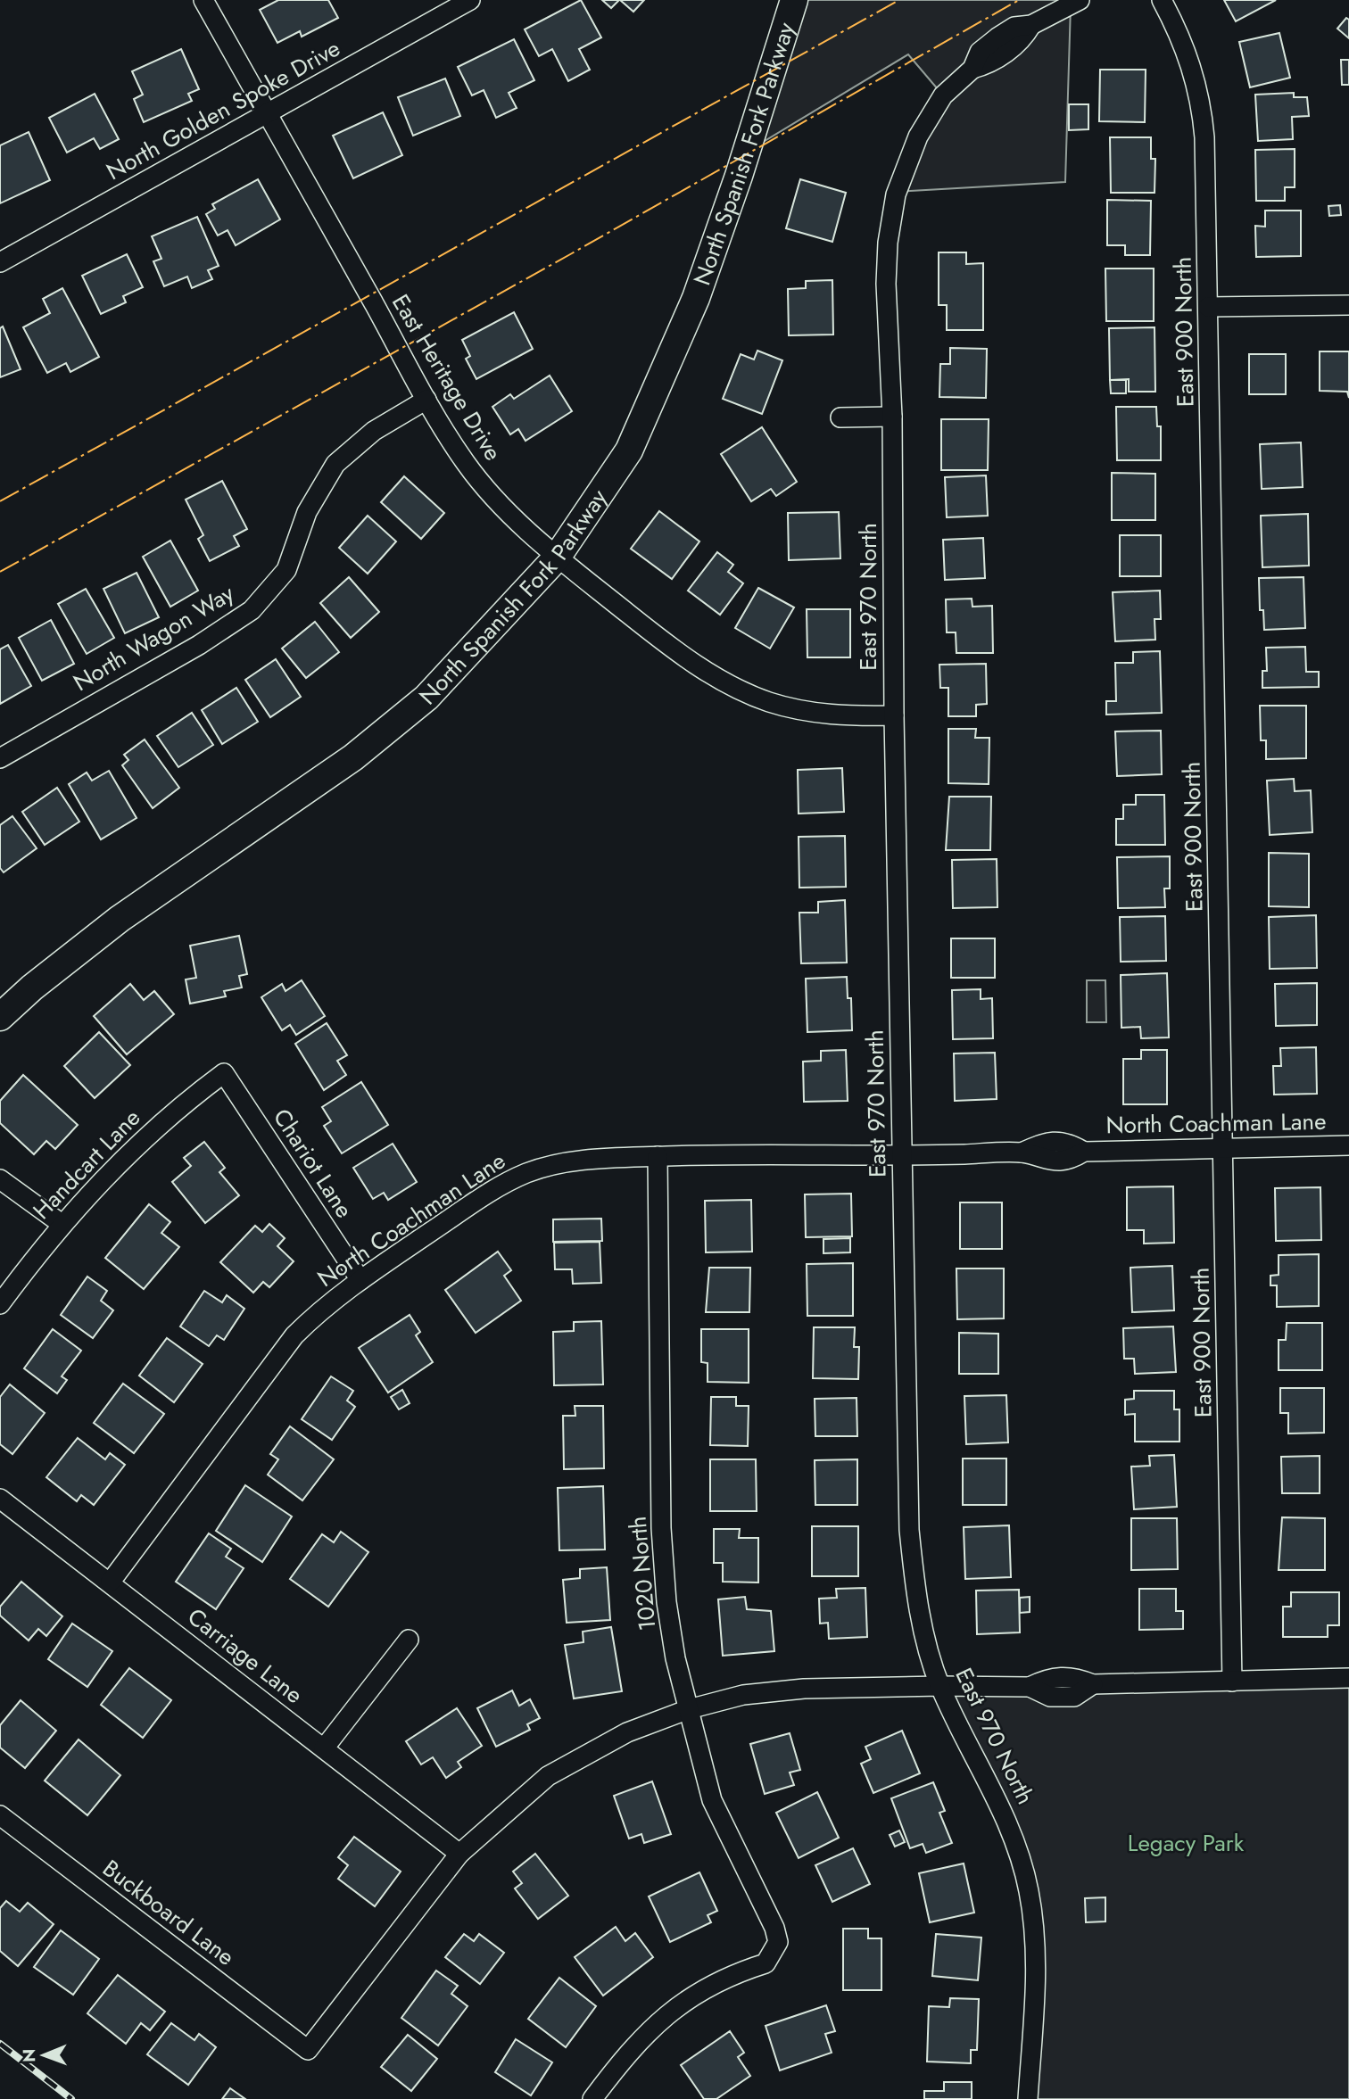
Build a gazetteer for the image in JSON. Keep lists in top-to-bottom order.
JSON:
{
  "streets": {
    "street": [
      "North Golden Spoke Drive",
      "North Spanish Fork Parkway",
      "East 900 North",
      "East Heritage Drive",
      "East 970 North",
      "North Wagon Way",
      "North Coachman Lane",
      "Chariot Lane",
      "Handcart Lane",
      "1020 North",
      "Carriage Lane",
      "Buckboard Lane"
    ]
  },
  "crossings": [
    ["North Golden Spoke Drive", "East Heritage Drive"],
    ["North Spanish Fork Parkway", "East Heritage Drive"],
    ["East 900 North", "North Coachman Lane"],
    ["East Heritage Drive", "East 970 North"],
    ["East Heritage Drive", "North Wagon Way"],
    ["East 970 North", "North Coachman Lane"],
    ["North Coachman Lane", "Chariot Lane"],
    ["North Coachman Lane", "1020 North"],
    ["North Coachman Lane", "Carriage Lane"],
    ["Chariot Lane", "Handcart Lane"],
    ["Carriage Lane", "Buckboard Lane"]
  ],
  "parks": ["Legacy Park"],
  "north": "left"
}
